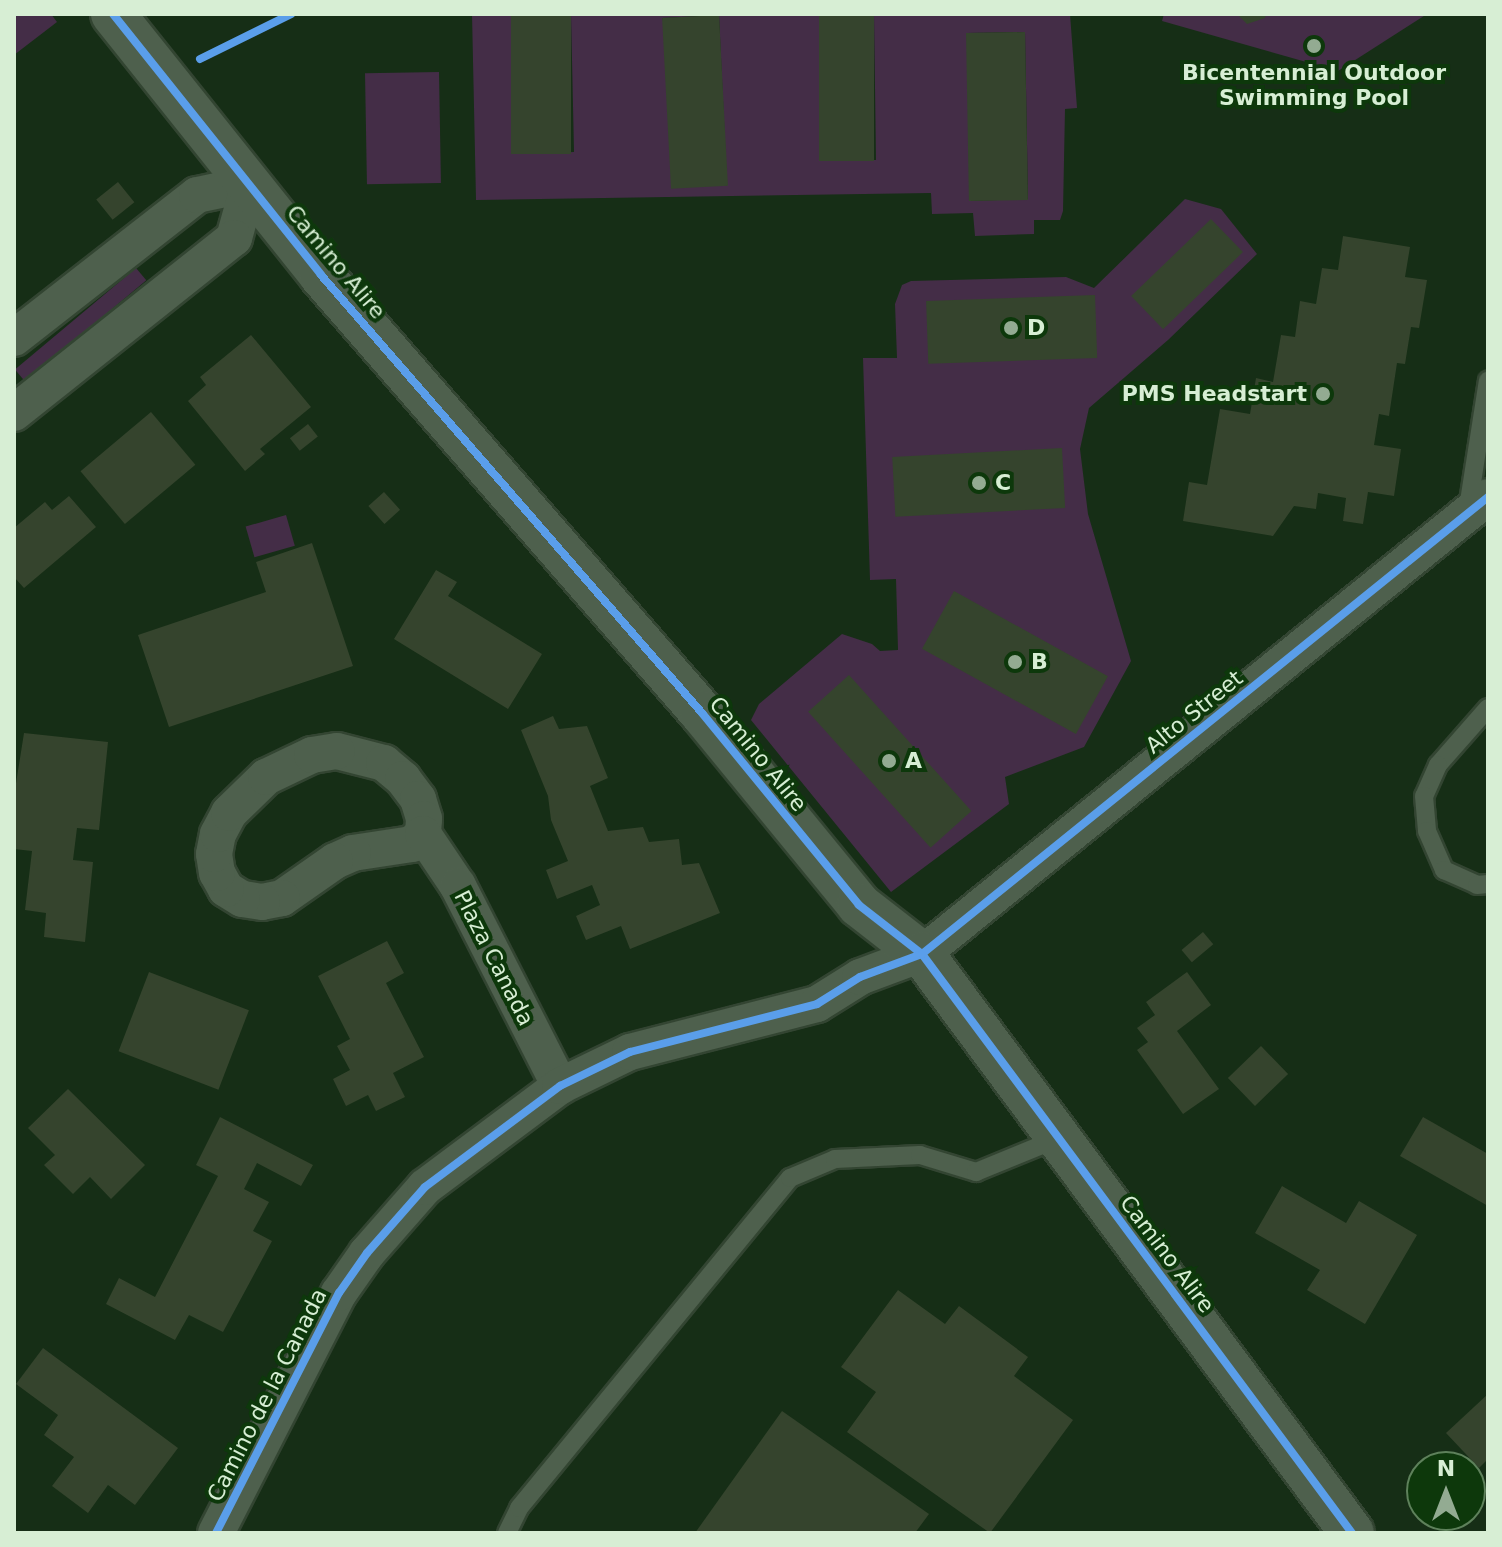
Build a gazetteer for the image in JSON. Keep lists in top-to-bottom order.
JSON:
{
  "streets": {
    "street": [
      "Camino Alire",
      "Alto Street",
      "Plaza Canada",
      "Camino de la Canada"
    ]
  },
  "crossings": [
    ["Camino Alire", "Alto Street"],
    ["Camino Alire", "Camino de la Canada"],
    ["Alto Street", "Camino de la Canada"],
    ["Plaza Canada", "Camino de la Canada"]
  ],
  "places": [
    "Bicentennial Outdoor Swimming Pool",
    "D",
    "PMS Headstart",
    "C",
    "B",
    "A"
  ],
  "north": "top"
}
